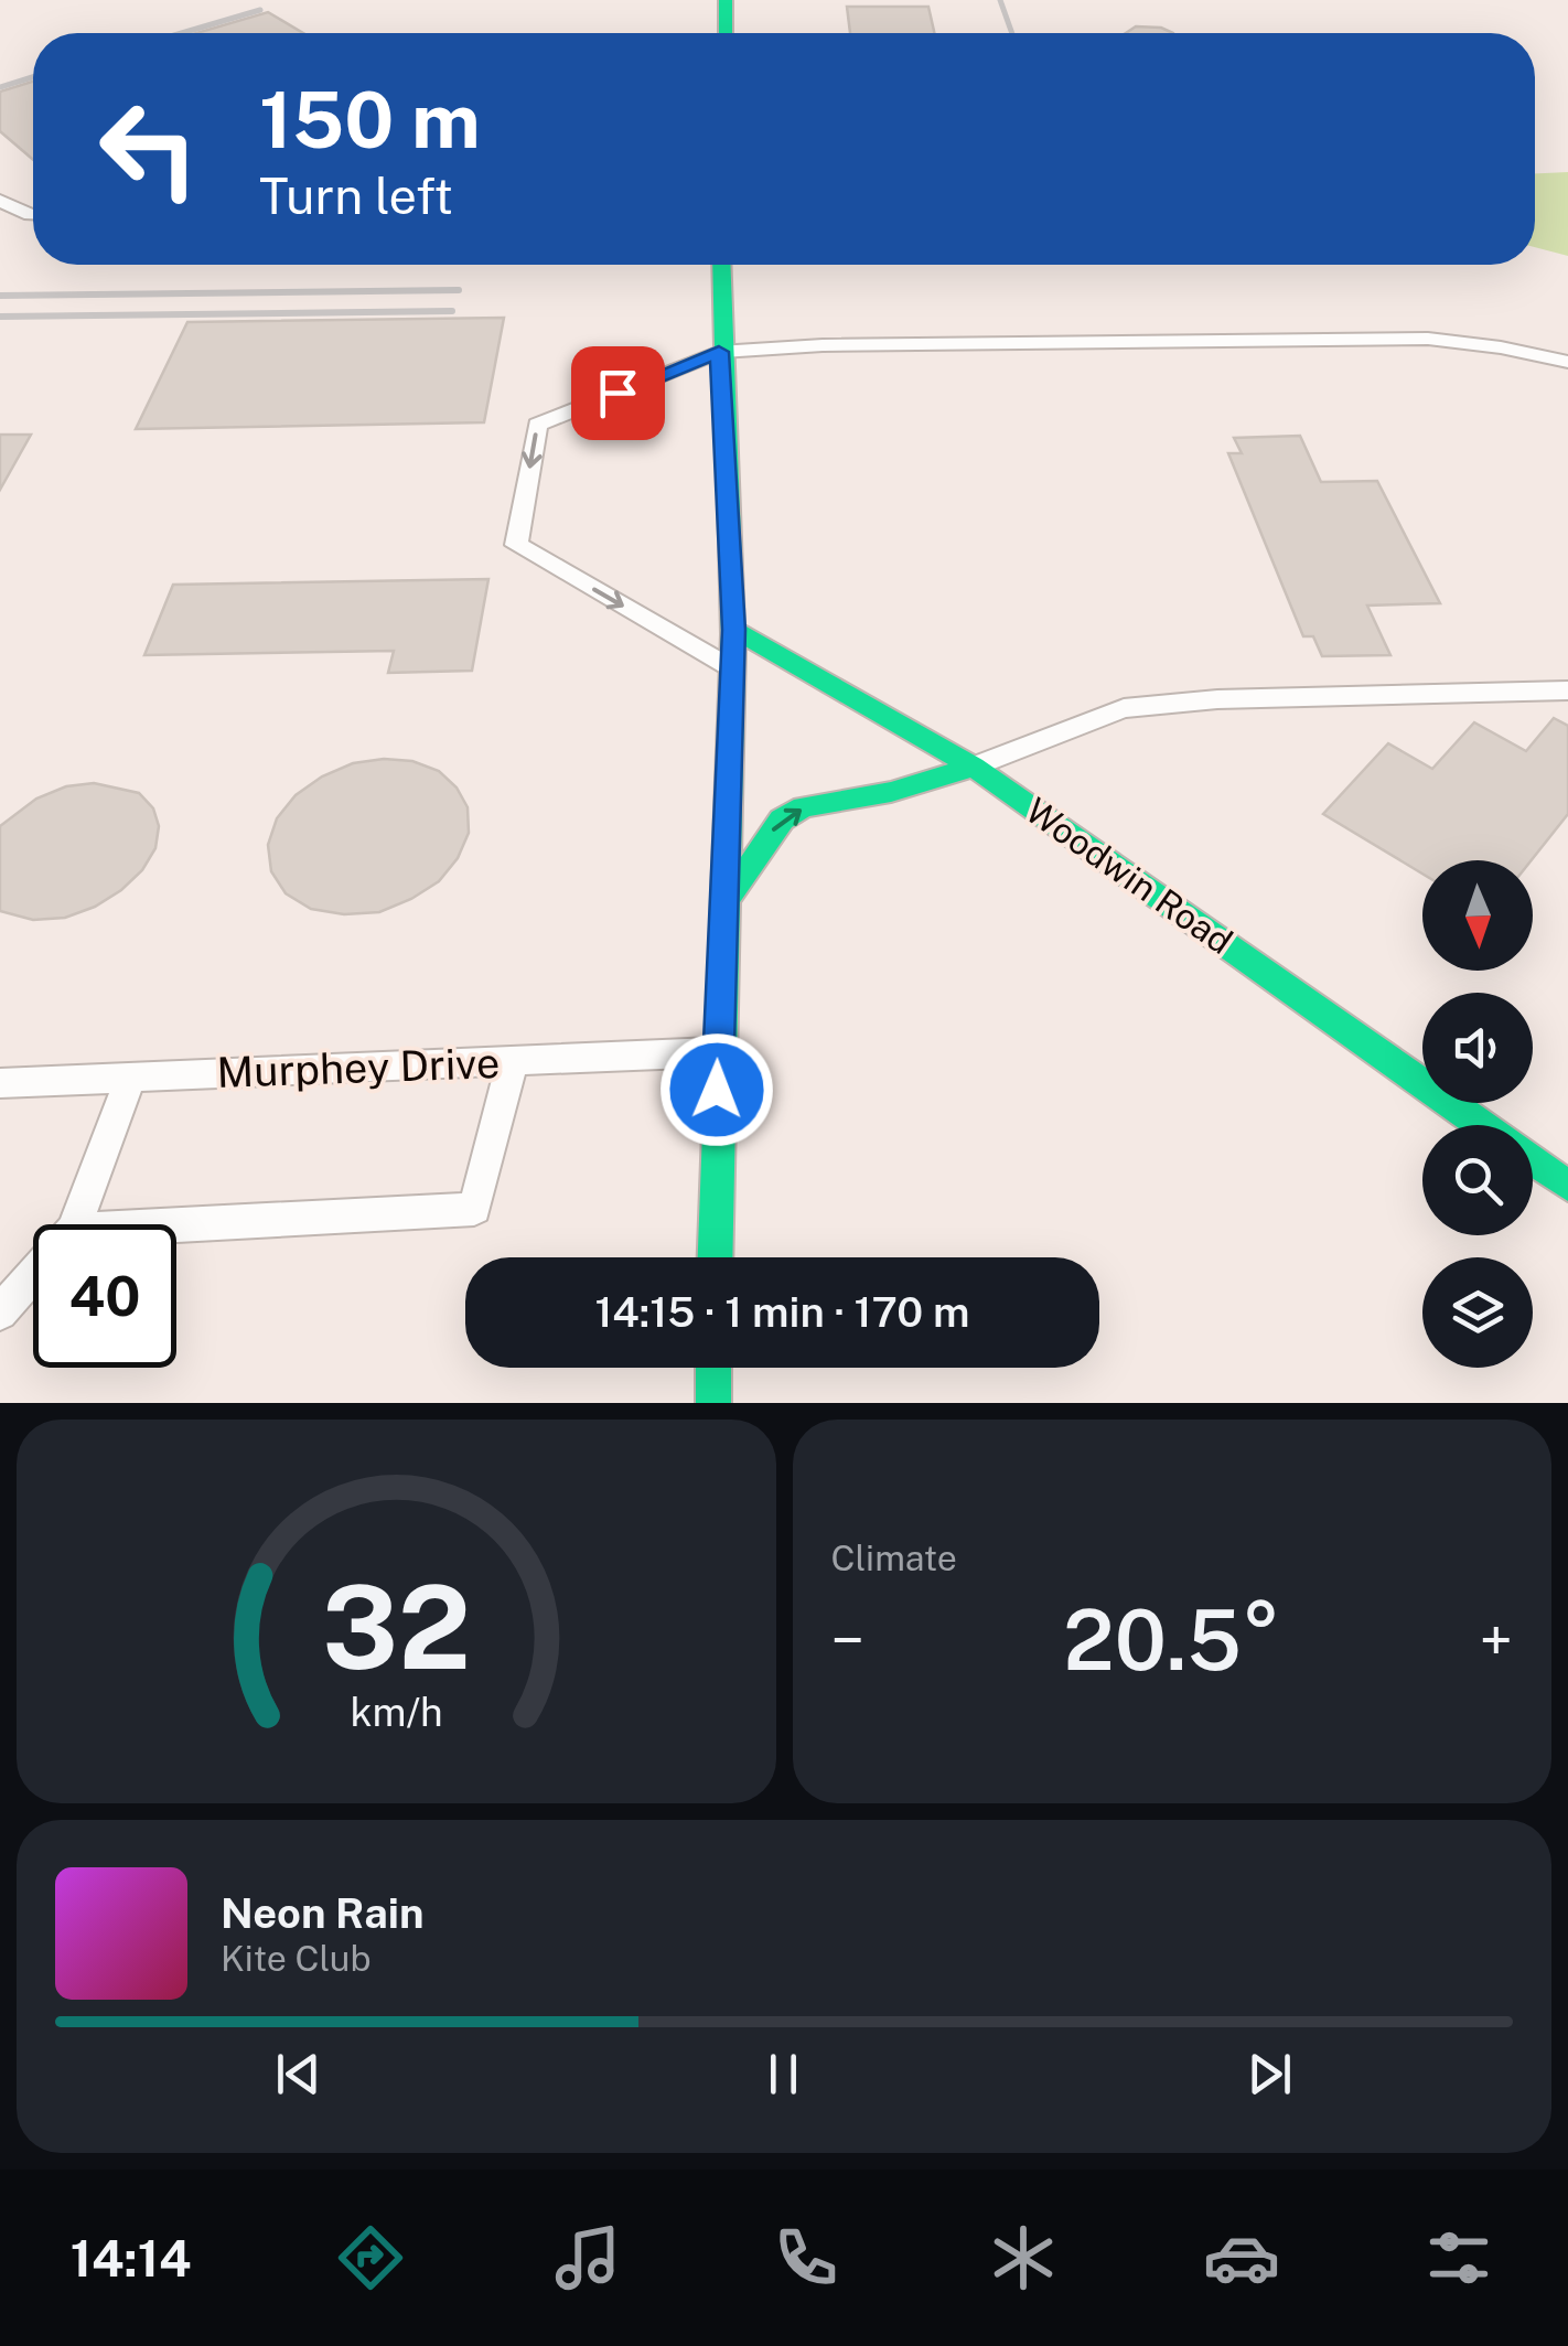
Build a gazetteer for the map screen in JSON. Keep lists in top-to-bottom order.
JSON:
{
  "streets": {
    "street": ["Woodwin Road"],
    "lane": ["Murphey Drive"]
  },
  "north": "bottom",
  "page": {
    "turn": ["150 m", "Turn left"],
    "limit": "40",
    "trip": "14:15 · 1 min · 170 m",
    "tile": "Climate",
    "heat": ["−", "20.5°", "+"],
    "song": ["Neon Rain", "Kite Club"],
    "tabs": "14:14",
    "gauge": ["32", "km/h"]
  }
}
